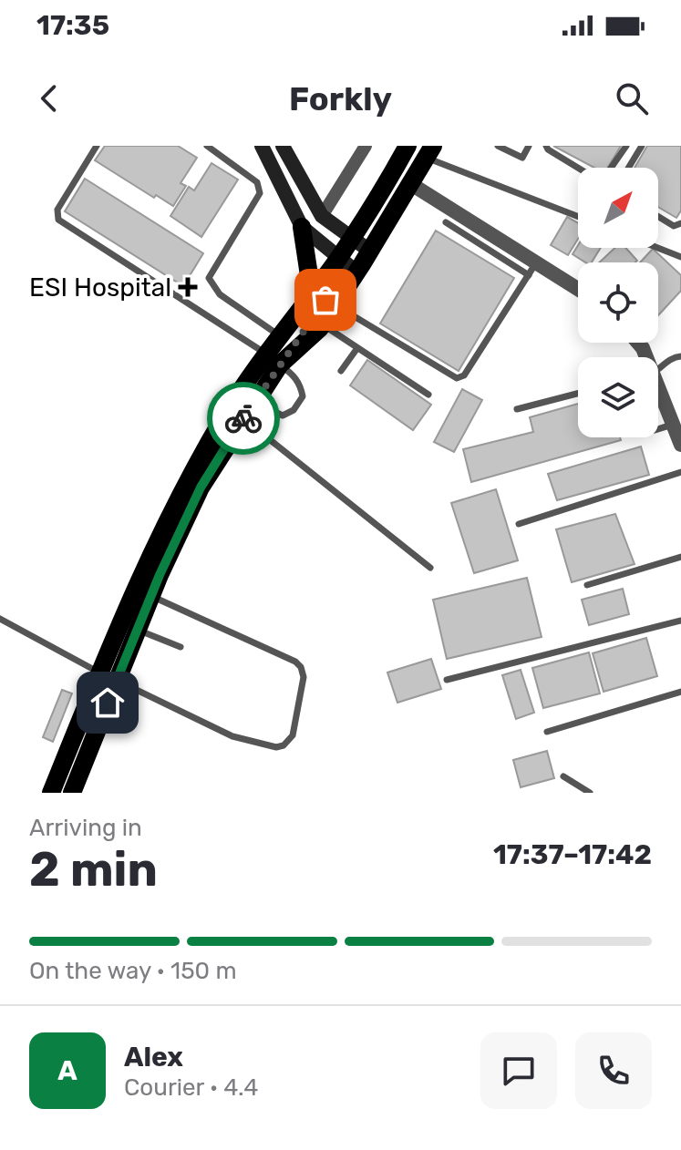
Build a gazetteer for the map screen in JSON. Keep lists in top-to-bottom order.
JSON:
{
  "places": {
    "health": ["ESI Hospital"]
  },
  "north": "top right",
  "page": {
    "status": "17:35",
    "header": "Forkly",
    "heading": ["2 min", "Arriving in", "17:37–17:42"],
    "panel": ["Alex", "Courier · 4.4"],
    "bar": "On the way · 150 m",
    "round": "A"
  }
}
